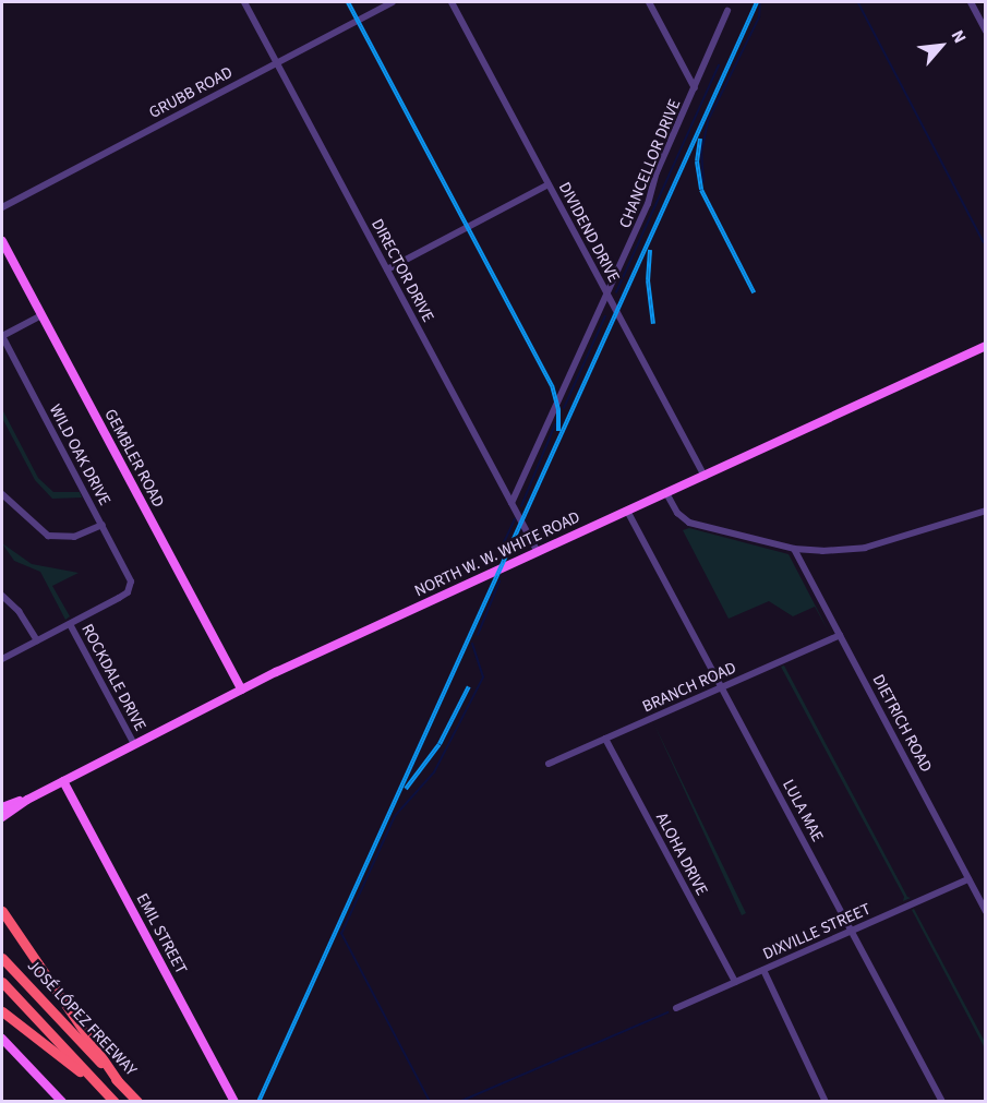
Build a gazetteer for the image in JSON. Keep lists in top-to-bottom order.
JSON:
{
  "streets": {
    "highway": ["JOSÉ LÓPEZ FREEWAY"],
    "main road": ["GEMBLER ROAD", "NORTH W. W. WHITE ROAD", "EMIL STREET"],
    "street": [
      "GRUBB ROAD",
      "CHANCELLOR DRIVE",
      "DIVIDEND DRIVE",
      "DIRECTOR DRIVE",
      "WILD OAK DRIVE",
      "ROCKDALE DRIVE",
      "BRANCH ROAD",
      "DIETRICH ROAD",
      "LULA MAE",
      "ALOHA DRIVE",
      "DIXVILLE STREET"
    ]
  },
  "crossings": [
    ["GRUBB ROAD", "DIRECTOR DRIVE"],
    ["CHANCELLOR DRIVE", "DIVIDEND DRIVE"],
    ["CHANCELLOR DRIVE", "DIRECTOR DRIVE"],
    ["DIVIDEND DRIVE", "NORTH W. W. WHITE ROAD"],
    ["DIRECTOR DRIVE", "NORTH W. W. WHITE ROAD"],
    ["WILD OAK DRIVE", "ROCKDALE DRIVE"],
    ["GEMBLER ROAD", "NORTH W. W. WHITE ROAD"],
    ["NORTH W. W. WHITE ROAD", "ROCKDALE DRIVE"],
    ["NORTH W. W. WHITE ROAD", "LULA MAE"],
    ["NORTH W. W. WHITE ROAD", "EMIL STREET"],
    ["BRANCH ROAD", "DIETRICH ROAD"],
    ["BRANCH ROAD", "LULA MAE"],
    ["BRANCH ROAD", "ALOHA DRIVE"],
    ["DIETRICH ROAD", "DIXVILLE STREET"],
    ["LULA MAE", "DIXVILLE STREET"],
    ["ALOHA DRIVE", "DIXVILLE STREET"]
  ],
  "north": "top right"
}
